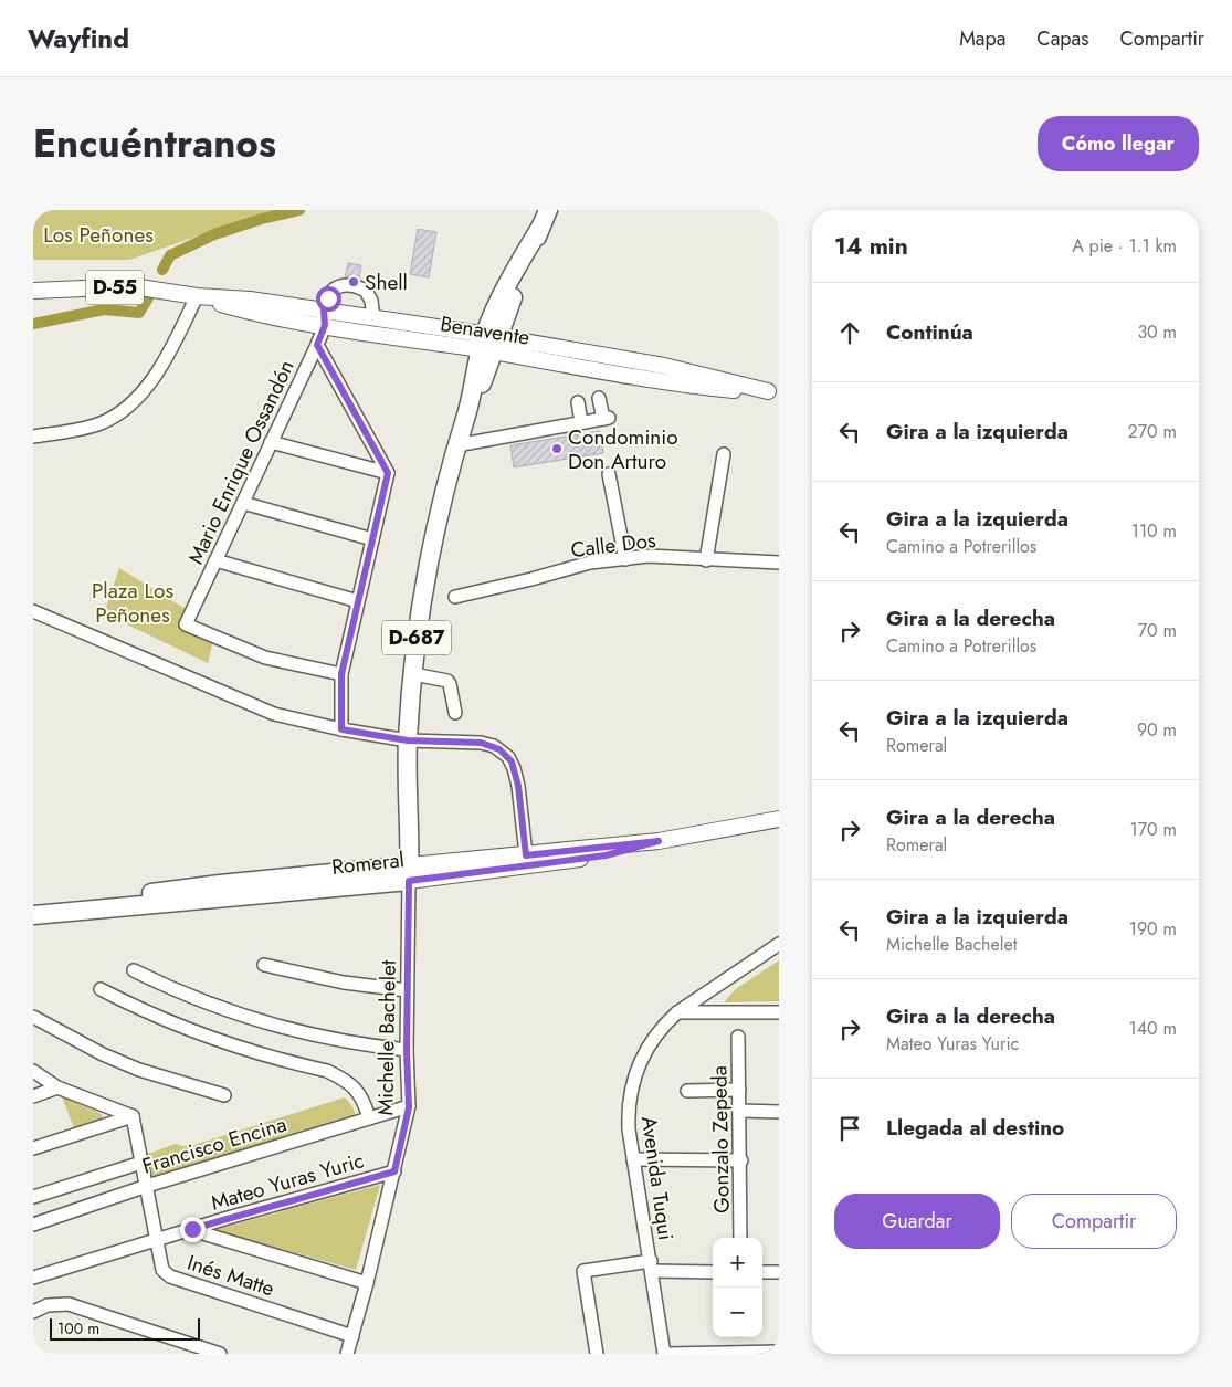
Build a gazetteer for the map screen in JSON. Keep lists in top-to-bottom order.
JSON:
{
  "streets": {
    "highway": ["D-687", "Romeral"],
    "main road": ["D-55", "Benavente"],
    "street": [
      "Mario Enrique Ossandón",
      "Calle Dos",
      "Michelle Bachelet",
      "Gonzalo Zepeda",
      "Francisco Encina",
      "Avenida Tuqui",
      "Mateo Yuras Yuric",
      "Inés Matte"
    ]
  },
  "crossings": [
    ["Benavente", "Mario Enrique Ossandón"],
    ["Benavente", "D-687"],
    ["D-687", "Romeral"],
    ["D-687", "Michelle Bachelet"],
    ["Romeral", "Michelle Bachelet"],
    ["Michelle Bachelet", "Francisco Encina"],
    ["Michelle Bachelet", "Mateo Yuras Yuric"],
    ["Michelle Bachelet", "Inés Matte"],
    ["Francisco Encina", "Inés Matte"],
    ["Mateo Yuras Yuric", "Inés Matte"]
  ],
  "parks": ["Los Peñones", "Plaza Los Peñones"],
  "places": ["Shell", "Condominio Don Arturo"],
  "scale_bar": "100 m",
  "page": {
    "header": "Wayfind",
    "nav": ["Mapa", "Capas", "Compartir"],
    "title": "Encuéntranos",
    "buttons": [
      "Cómo llegar",
      ["Guardar", "Compartir"]
    ],
    "heading": ["14 min", "A pie · 1.1 km"],
    "list": [
      ["Continúa", "30 m"],
      ["Gira a la izquierda", "270 m"],
      ["Gira a la izquierda", "Camino a Potrerillos", "110 m"],
      ["Gira a la derecha", "Camino a Potrerillos", "70 m"],
      ["Gira a la izquierda", "Romeral", "90 m"],
      ["Gira a la derecha", "Romeral", "170 m"],
      ["Gira a la izquierda", "Michelle Bachelet", "190 m"],
      ["Gira a la derecha", "Mateo Yuras Yuric", "140 m"],
      "Llegada al destino"
    ],
    "map_buttons": ["+", "−"],
    "scale": "100 m"
  }
}
